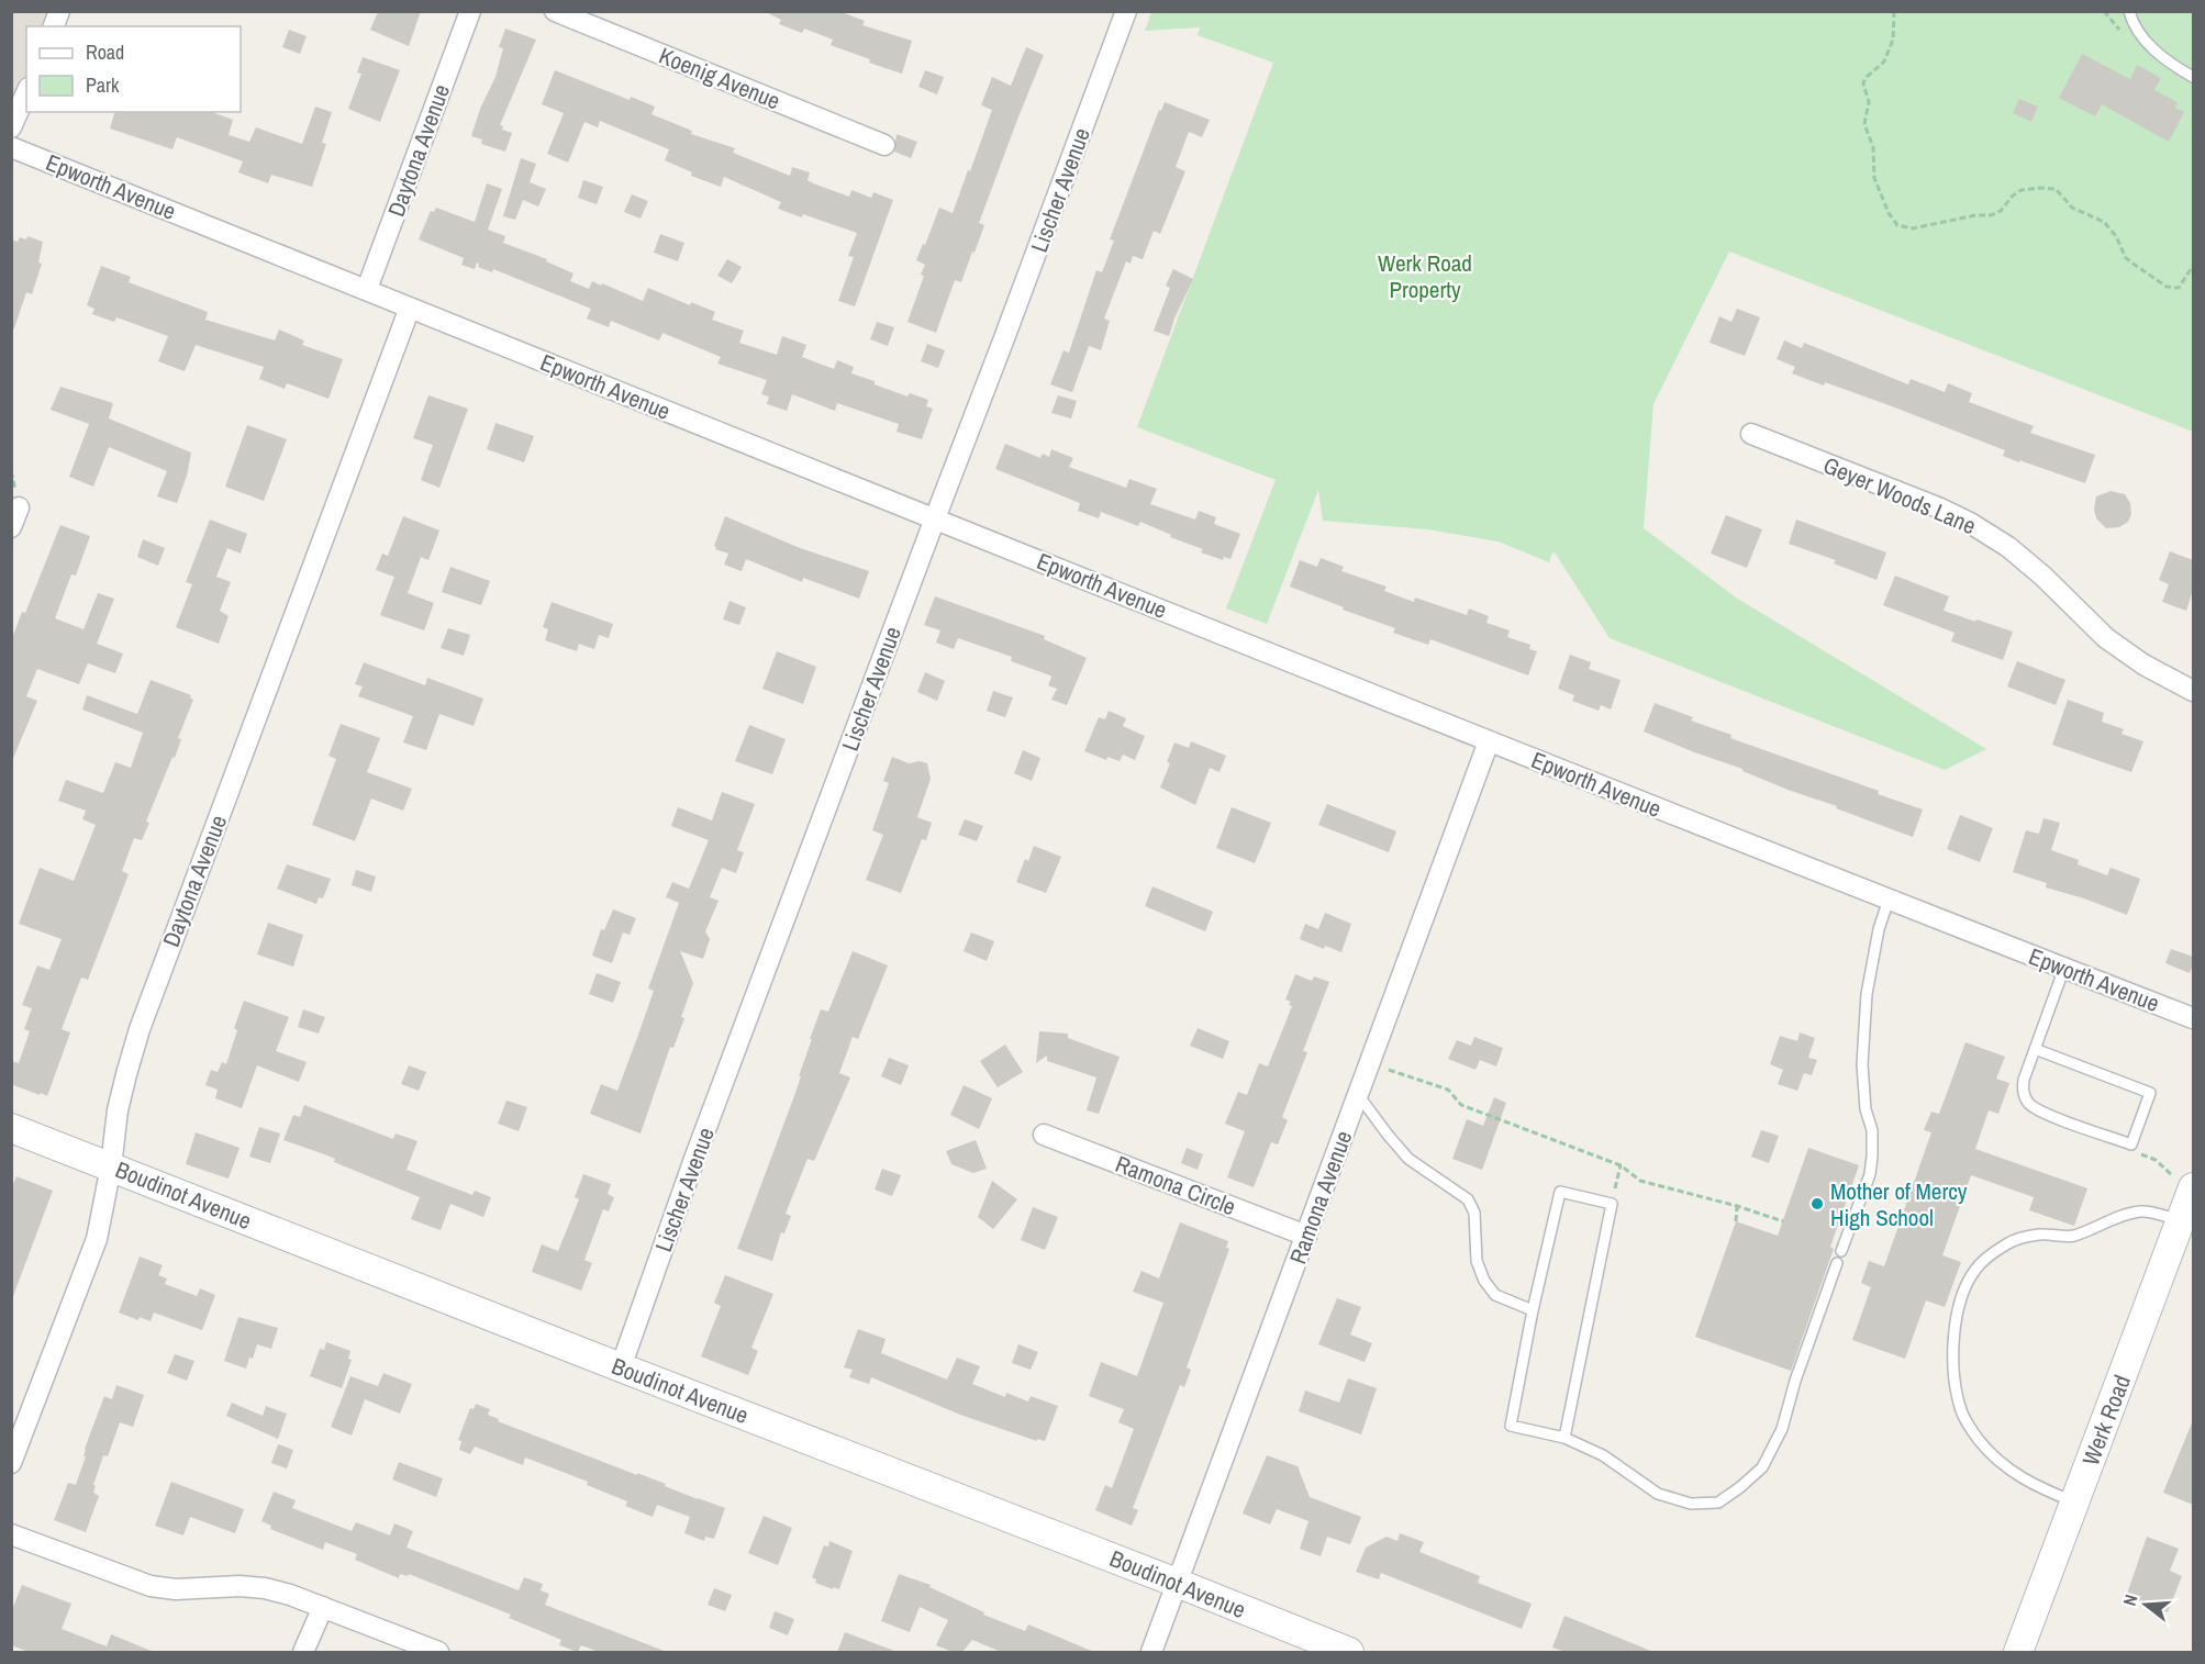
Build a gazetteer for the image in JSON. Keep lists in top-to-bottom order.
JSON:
{
  "streets": {
    "street": [
      "Koenig Avenue",
      "Daytona Avenue",
      "Epworth Avenue",
      "Lischer Avenue",
      "Geyer Woods Lane",
      "Ramona Circle",
      "Boudinot Avenue",
      "Ramona Avenue",
      "Werk Road"
    ]
  },
  "crossings": [
    ["Daytona Avenue", "Epworth Avenue"],
    ["Daytona Avenue", "Boudinot Avenue"],
    ["Epworth Avenue", "Lischer Avenue"],
    ["Epworth Avenue", "Ramona Avenue"],
    ["Lischer Avenue", "Boudinot Avenue"],
    ["Ramona Circle", "Ramona Avenue"],
    ["Boudinot Avenue", "Ramona Avenue"]
  ],
  "parks": ["Werk Road Property"],
  "places": ["Mother of Mercy High School"],
  "legend": ["Road", "Park"],
  "north": "left"
}
